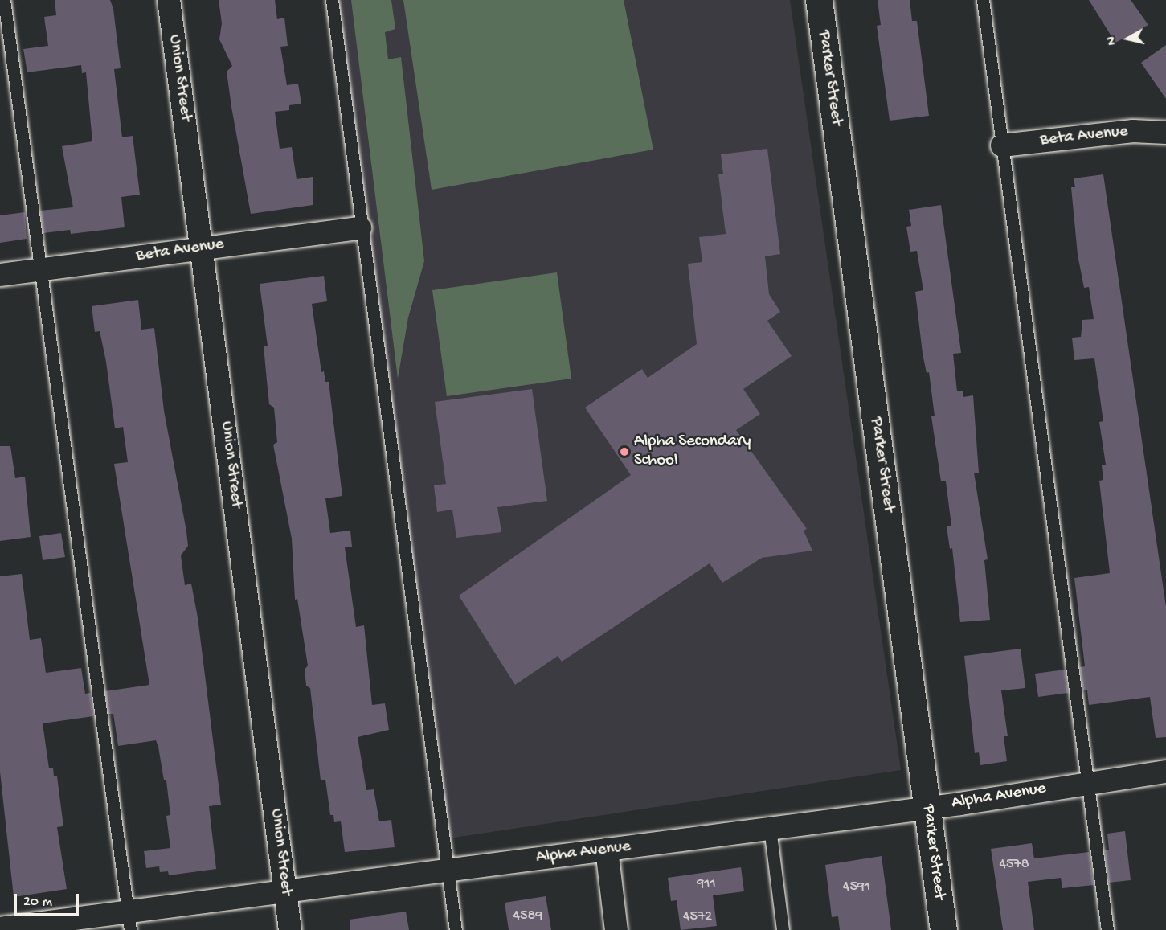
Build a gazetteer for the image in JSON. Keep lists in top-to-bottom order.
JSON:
{
  "streets": {
    "street": [
      "Union Street",
      "Parker Street",
      "Beta Avenue",
      "Alpha Avenue"
    ]
  },
  "crossings": [
    ["Union Street", "Beta Avenue"],
    ["Union Street", "Alpha Avenue"],
    ["Parker Street", "Alpha Avenue"]
  ],
  "places": ["Alpha Secondary School"],
  "house_numbers": [
    "4578",
    "911",
    "4591",
    "4589",
    "4572"
  ],
  "scale_bar": "20 m",
  "north": "left"
}
